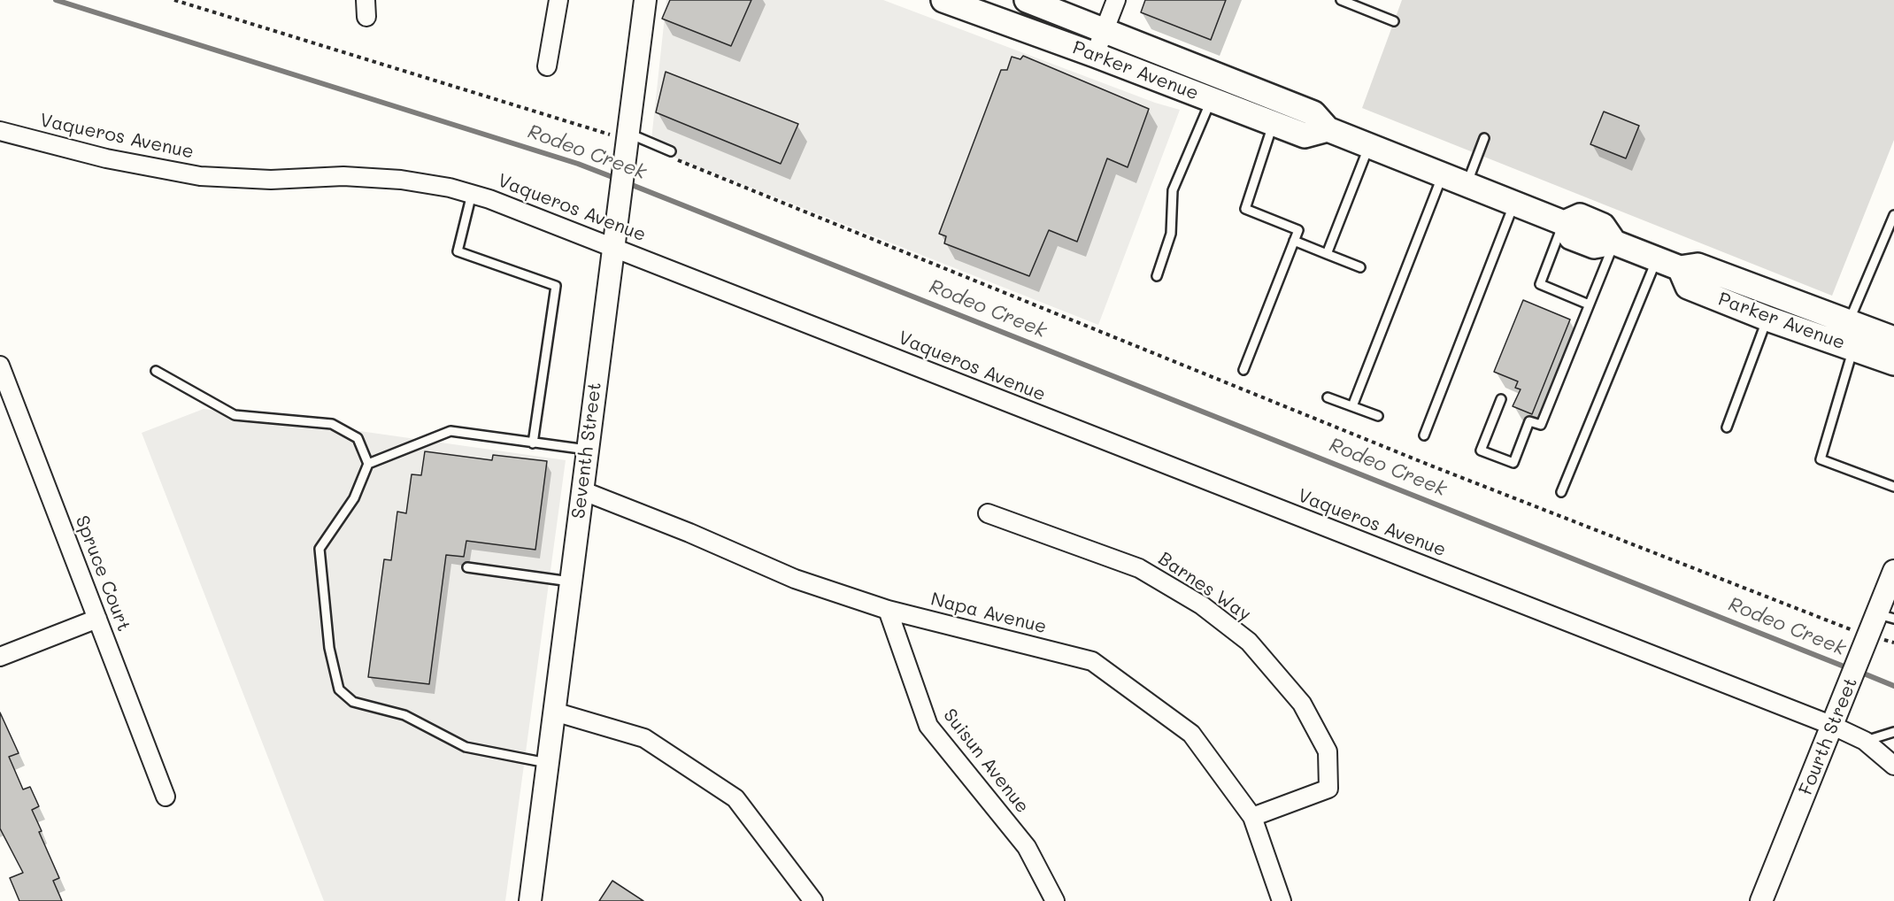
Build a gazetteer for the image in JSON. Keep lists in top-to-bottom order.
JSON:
{
  "streets": {
    "main road": ["Parker Avenue"],
    "street": [
      "Vaqueros Avenue",
      "Seventh Street",
      "Spruce Court",
      "Barnes Way",
      "Napa Avenue",
      "Fourth Street",
      "Suisun Avenue"
    ]
  },
  "crossings": [
    ["Vaqueros Avenue", "Seventh Street"],
    ["Vaqueros Avenue", "Fourth Street"],
    ["Seventh Street", "Napa Avenue"],
    ["Barnes Way", "Napa Avenue"],
    ["Napa Avenue", "Suisun Avenue"]
  ],
  "water": ["Rodeo Creek"]
}
